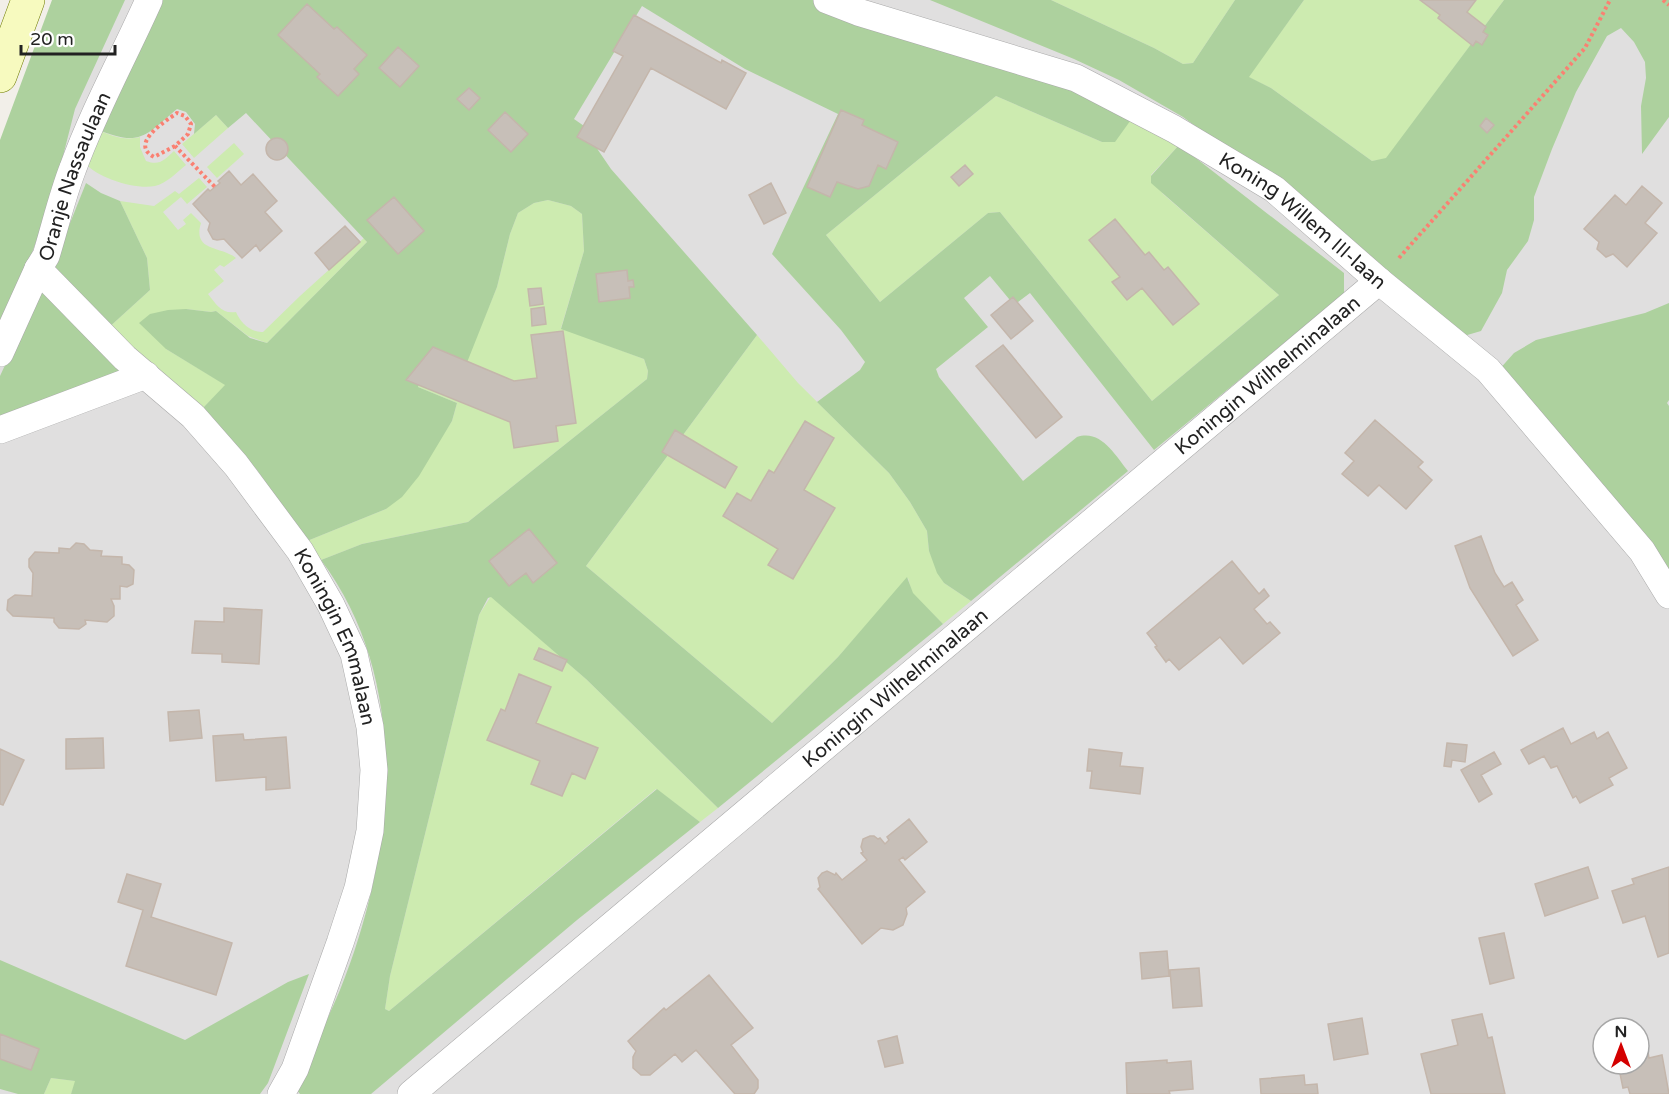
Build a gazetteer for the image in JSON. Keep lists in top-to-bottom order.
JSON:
{
  "streets": {
    "street": [
      "Oranje Nassaulaan",
      "Koning Willem III-laan",
      "Koningin Wilhelminalaan",
      "Koningin Emmalaan"
    ]
  },
  "crossings": [
    ["Oranje Nassaulaan", "Koningin Emmalaan"],
    ["Koning Willem III-laan", "Koningin Wilhelminalaan"]
  ],
  "scale_bar": "20 m",
  "north": "top"
}
